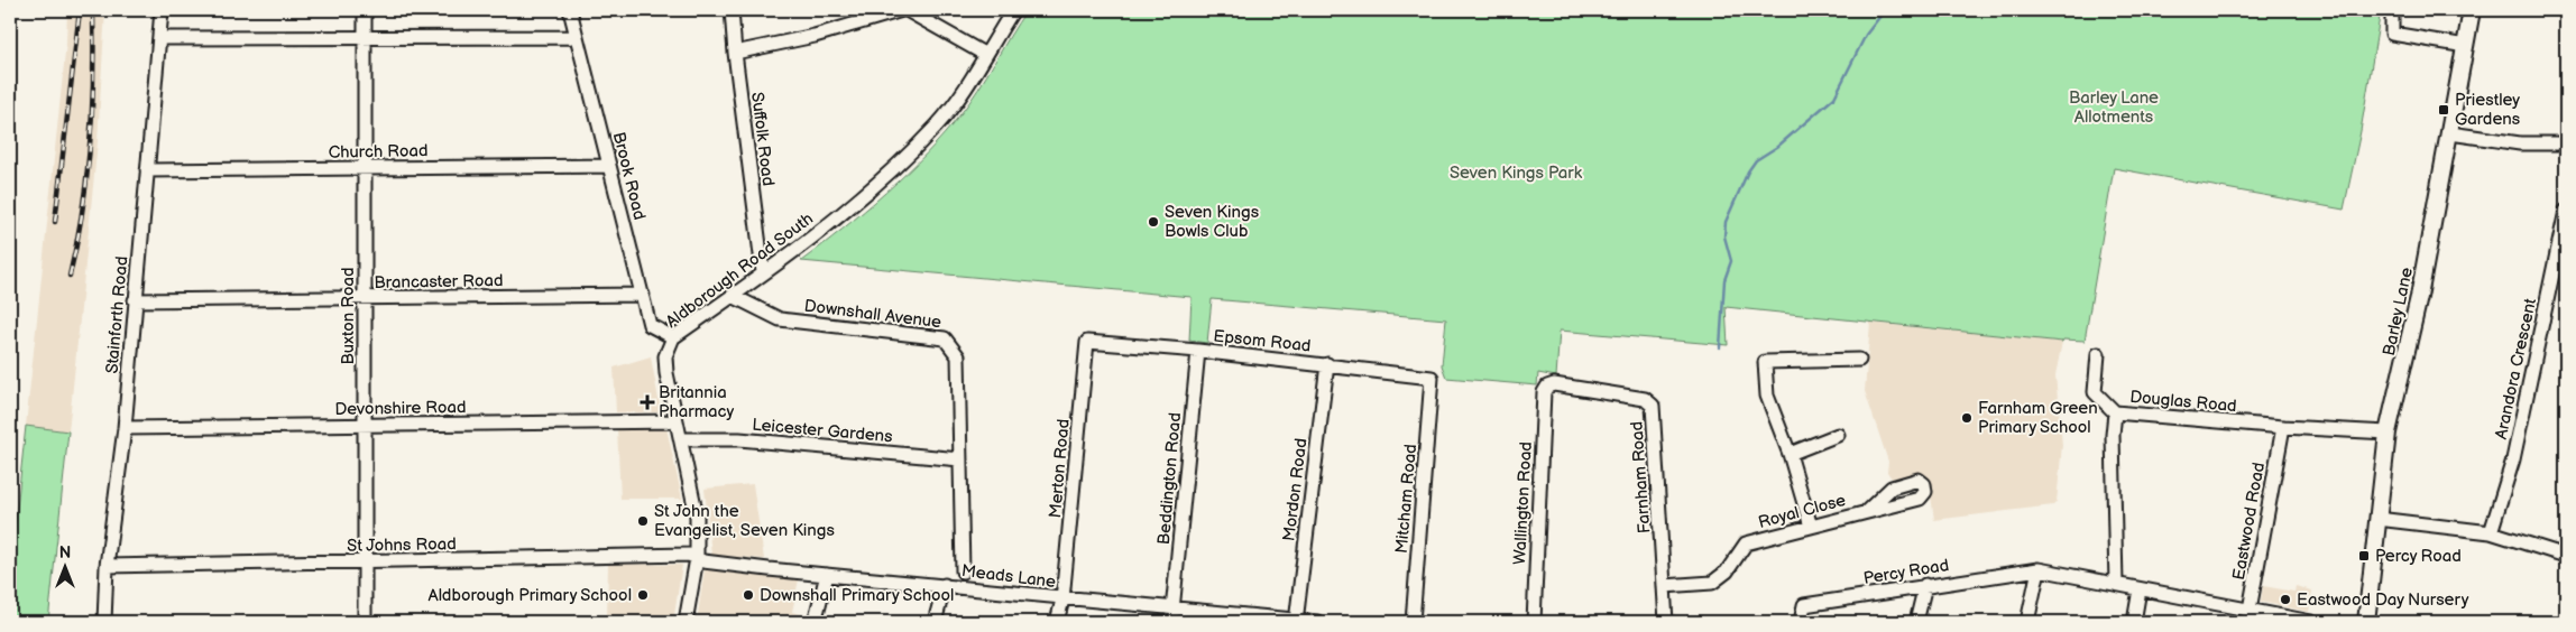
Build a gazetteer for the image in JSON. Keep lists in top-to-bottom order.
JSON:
{
  "streets": {
    "main road": ["Barley Lane"],
    "street": [
      "Suffolk Road",
      "Church Road",
      "Brook Road",
      "Aldborough Road South",
      "Brancaster Road",
      "Downshall Avenue",
      "Stainforth Road",
      "Buxton Road",
      "Epsom Road",
      "Arandora Crescent",
      "Douglas Road",
      "Devonshire Road",
      "Leicester Gardens",
      "Merton Road",
      "Farnham Road",
      "Beddington Road",
      "Mordon Road",
      "Mitcham Road",
      "Wallington Road",
      "Royal Close",
      "Eastwood Road",
      "St Johns Road",
      "Percy Road",
      "Meads Lane"
    ]
  },
  "crossings": [
    ["Suffolk Road", "Aldborough Road South"],
    ["Church Road", "Brook Road"],
    ["Church Road", "Stainforth Road"],
    ["Church Road", "Buxton Road"],
    ["Brook Road", "Aldborough Road South"],
    ["Brook Road", "Brancaster Road"],
    ["Aldborough Road South", "Downshall Avenue"],
    ["Aldborough Road South", "Devonshire Road"],
    ["Aldborough Road South", "Leicester Gardens"],
    ["Aldborough Road South", "St Johns Road"],
    ["Aldborough Road South", "Meads Lane"],
    ["Brancaster Road", "Stainforth Road"],
    ["Brancaster Road", "Buxton Road"],
    ["Barley Lane", "Douglas Road"],
    ["Downshall Avenue", "Leicester Gardens"],
    ["Stainforth Road", "Devonshire Road"],
    ["Stainforth Road", "St Johns Road"],
    ["Buxton Road", "Devonshire Road"],
    ["Buxton Road", "St Johns Road"],
    ["Epsom Road", "Merton Road"],
    ["Epsom Road", "Beddington Road"],
    ["Epsom Road", "Mordon Road"],
    ["Epsom Road", "Mitcham Road"],
    ["Douglas Road", "Eastwood Road"],
    ["Douglas Road", "Percy Road"],
    ["Merton Road", "Meads Lane"],
    ["Farnham Road", "Wallington Road"],
    ["Farnham Road", "Royal Close"],
    ["Beddington Road", "Meads Lane"],
    ["Mordon Road", "Meads Lane"],
    ["Eastwood Road", "Percy Road"],
    ["St Johns Road", "Meads Lane"]
  ],
  "parks": ["Barley Lane Allotments", "Seven Kings Park"],
  "places": {
    "transit": ["Priestley Gardens", "Percy Road"],
    "other": [
      "Seven Kings Bowls Club",
      "Farnham Green Primary School",
      "St John the Evangelist, Seven Kings",
      "Aldborough Primary School",
      "Downshall Primary School",
      "Eastwood Day Nursery"
    ],
    "health": ["Britannia Pharmacy"]
  },
  "north": "top"
}
